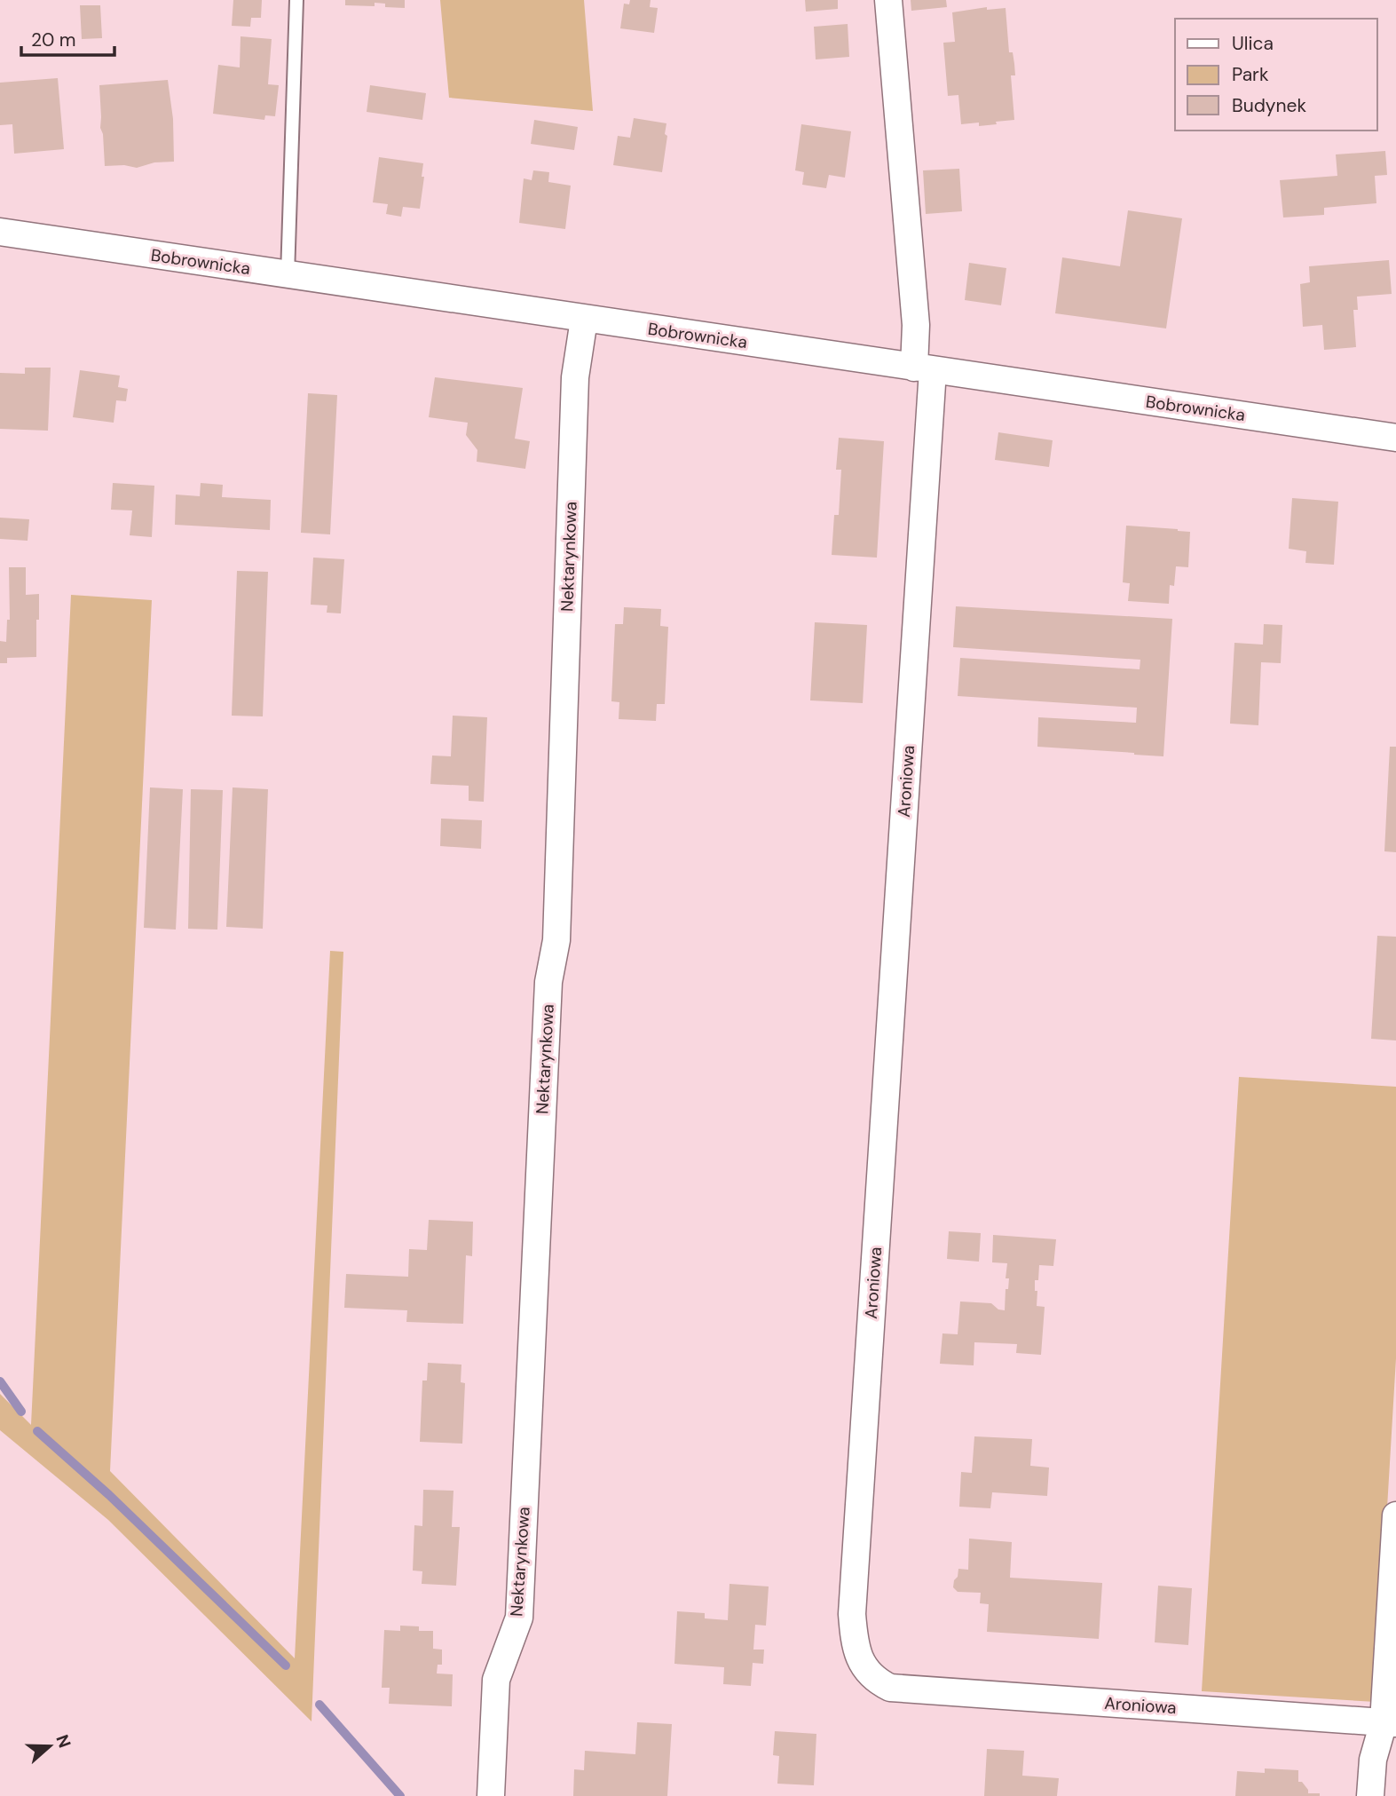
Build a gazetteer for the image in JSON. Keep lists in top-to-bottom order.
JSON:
{
  "streets": {
    "street": ["Bobrownicka", "Nektarynkowa", "Aroniowa"]
  },
  "crossings": [
    ["Bobrownicka", "Nektarynkowa"],
    ["Bobrownicka", "Aroniowa"]
  ],
  "legend": ["Ulica", "Park", "Budynek"],
  "scale_bar": "20 m",
  "north": "right"
}
